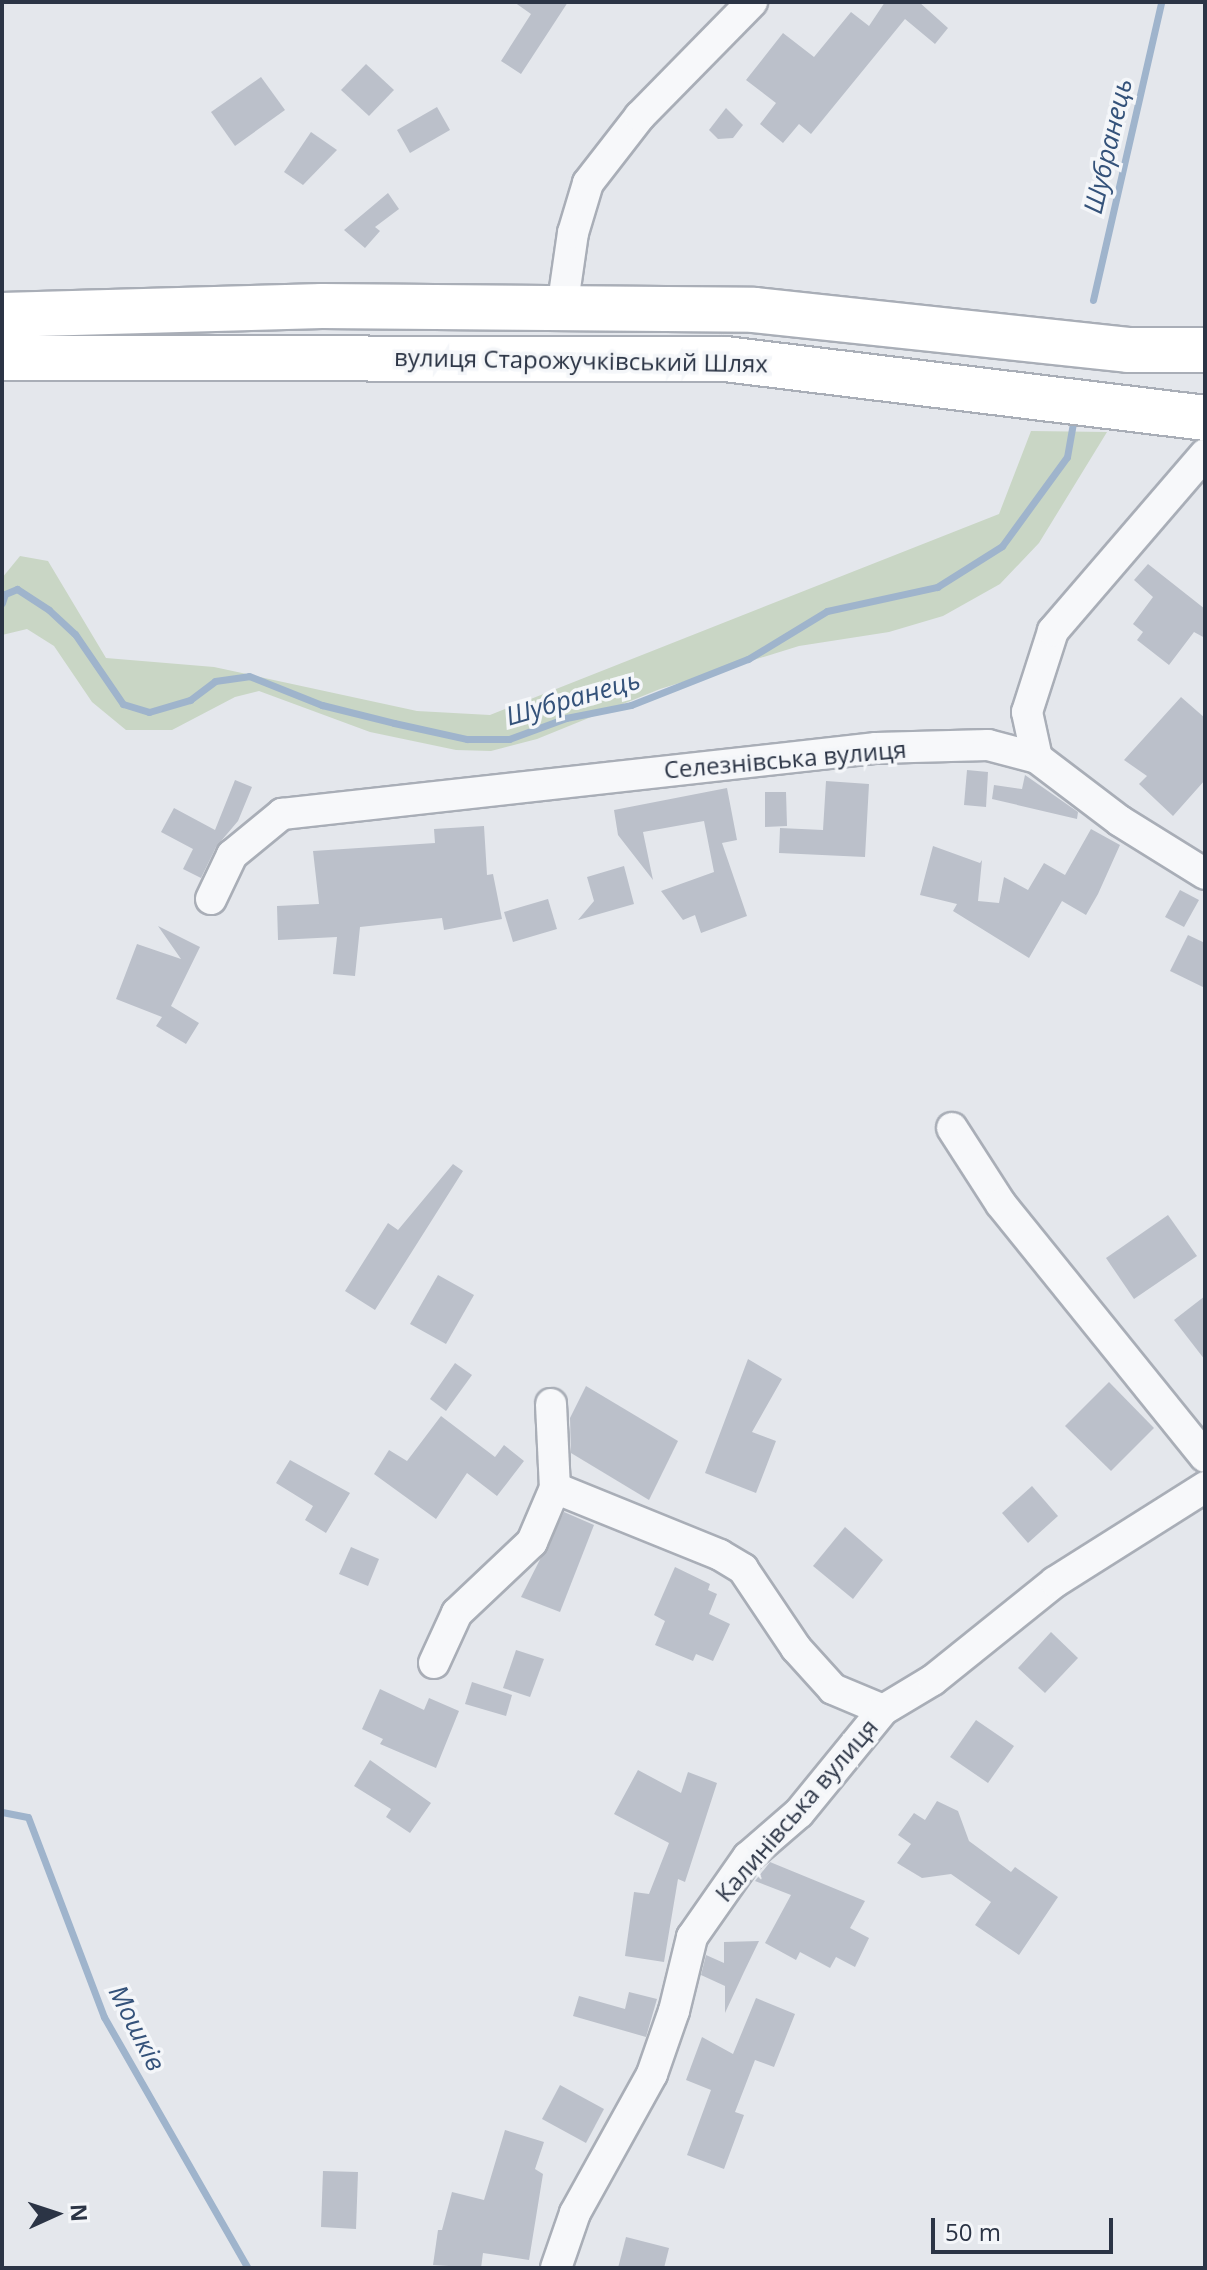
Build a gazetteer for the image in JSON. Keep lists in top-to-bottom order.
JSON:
{
  "streets": {
    "main road": ["вулиця Старожучківський Шлях"],
    "street": ["Селезнівська вулиця", "Калинівська вулиця"]
  },
  "water": ["Шубранець", "Мошків"],
  "scale_bar": "50 m",
  "north": "right"
}
